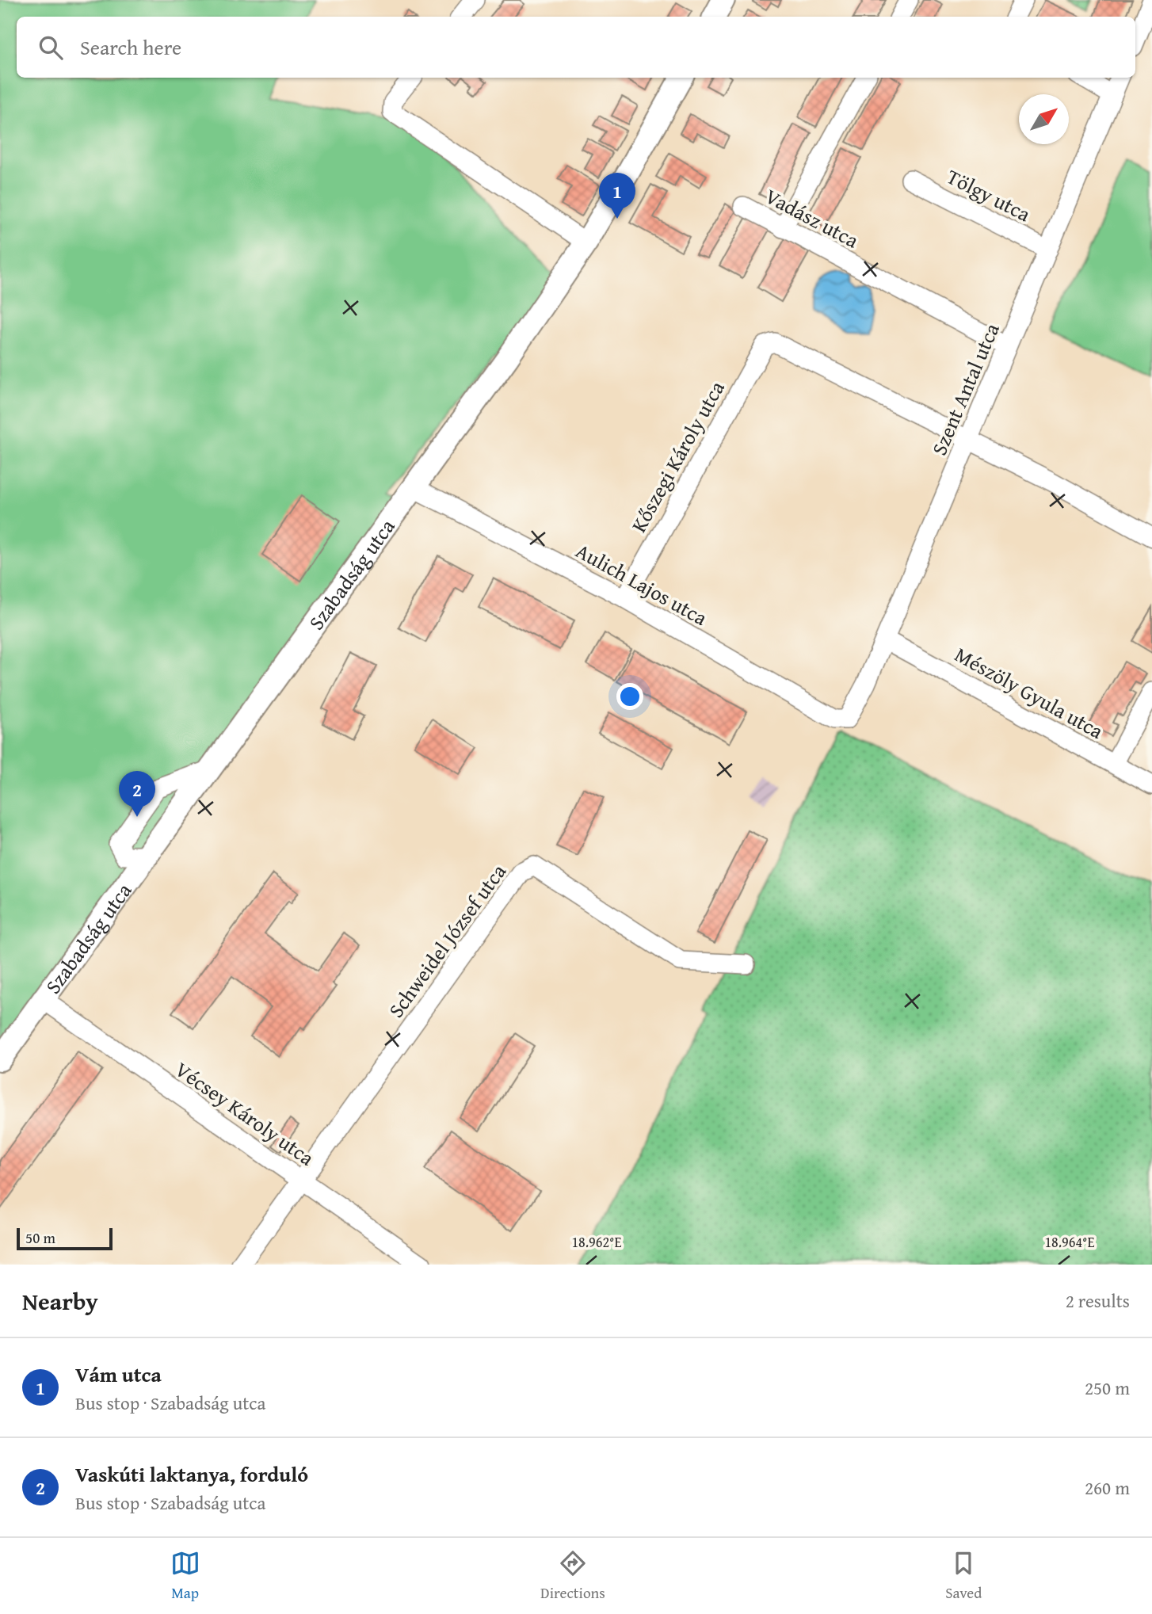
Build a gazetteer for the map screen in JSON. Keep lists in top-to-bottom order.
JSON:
{
  "streets": {
    "main road": ["Szabadság utca"],
    "street": [
      "Tölgy utca",
      "Vadász utca",
      "Szent Antal utca",
      "Kőszegi Károly utca",
      "Aulich Lajos utca",
      "Mészöly Gyula utca",
      "Schweidel József utca",
      "Vécsey Károly utca"
    ]
  },
  "crossings": [
    ["Tölgy utca", "Szent Antal utca"],
    ["Vadász utca", "Szent Antal utca"],
    ["Szent Antal utca", "Kőszegi Károly utca"],
    ["Szent Antal utca", "Aulich Lajos utca"],
    ["Szent Antal utca", "Mészöly Gyula utca"],
    ["Kőszegi Károly utca", "Aulich Lajos utca"],
    ["Szabadság utca", "Aulich Lajos utca"],
    ["Szabadság utca", "Vécsey Károly utca"],
    ["Schweidel József utca", "Vécsey Károly utca"]
  ],
  "scale_bar": "50 m",
  "north": "top right",
  "page": {
    "search": "Search here",
    "pins": ["1", "2"],
    "scale": "50 m",
    "heading": ["Nearby", "2 results"],
    "list": [
      {
        "mark": "1",
        "name": "Vám utca",
        "note": "Bus stop · Szabadság utca",
        "value": "250 m"
      },
      {
        "mark": "2",
        "name": "Vaskúti laktanya, forduló",
        "note": "Bus stop · Szabadság utca",
        "value": "260 m"
      }
    ],
    "nav": ["Map", "Directions", "Saved"]
  },
  "coordinates": ["18.962°E", "18.964°E"]
}
